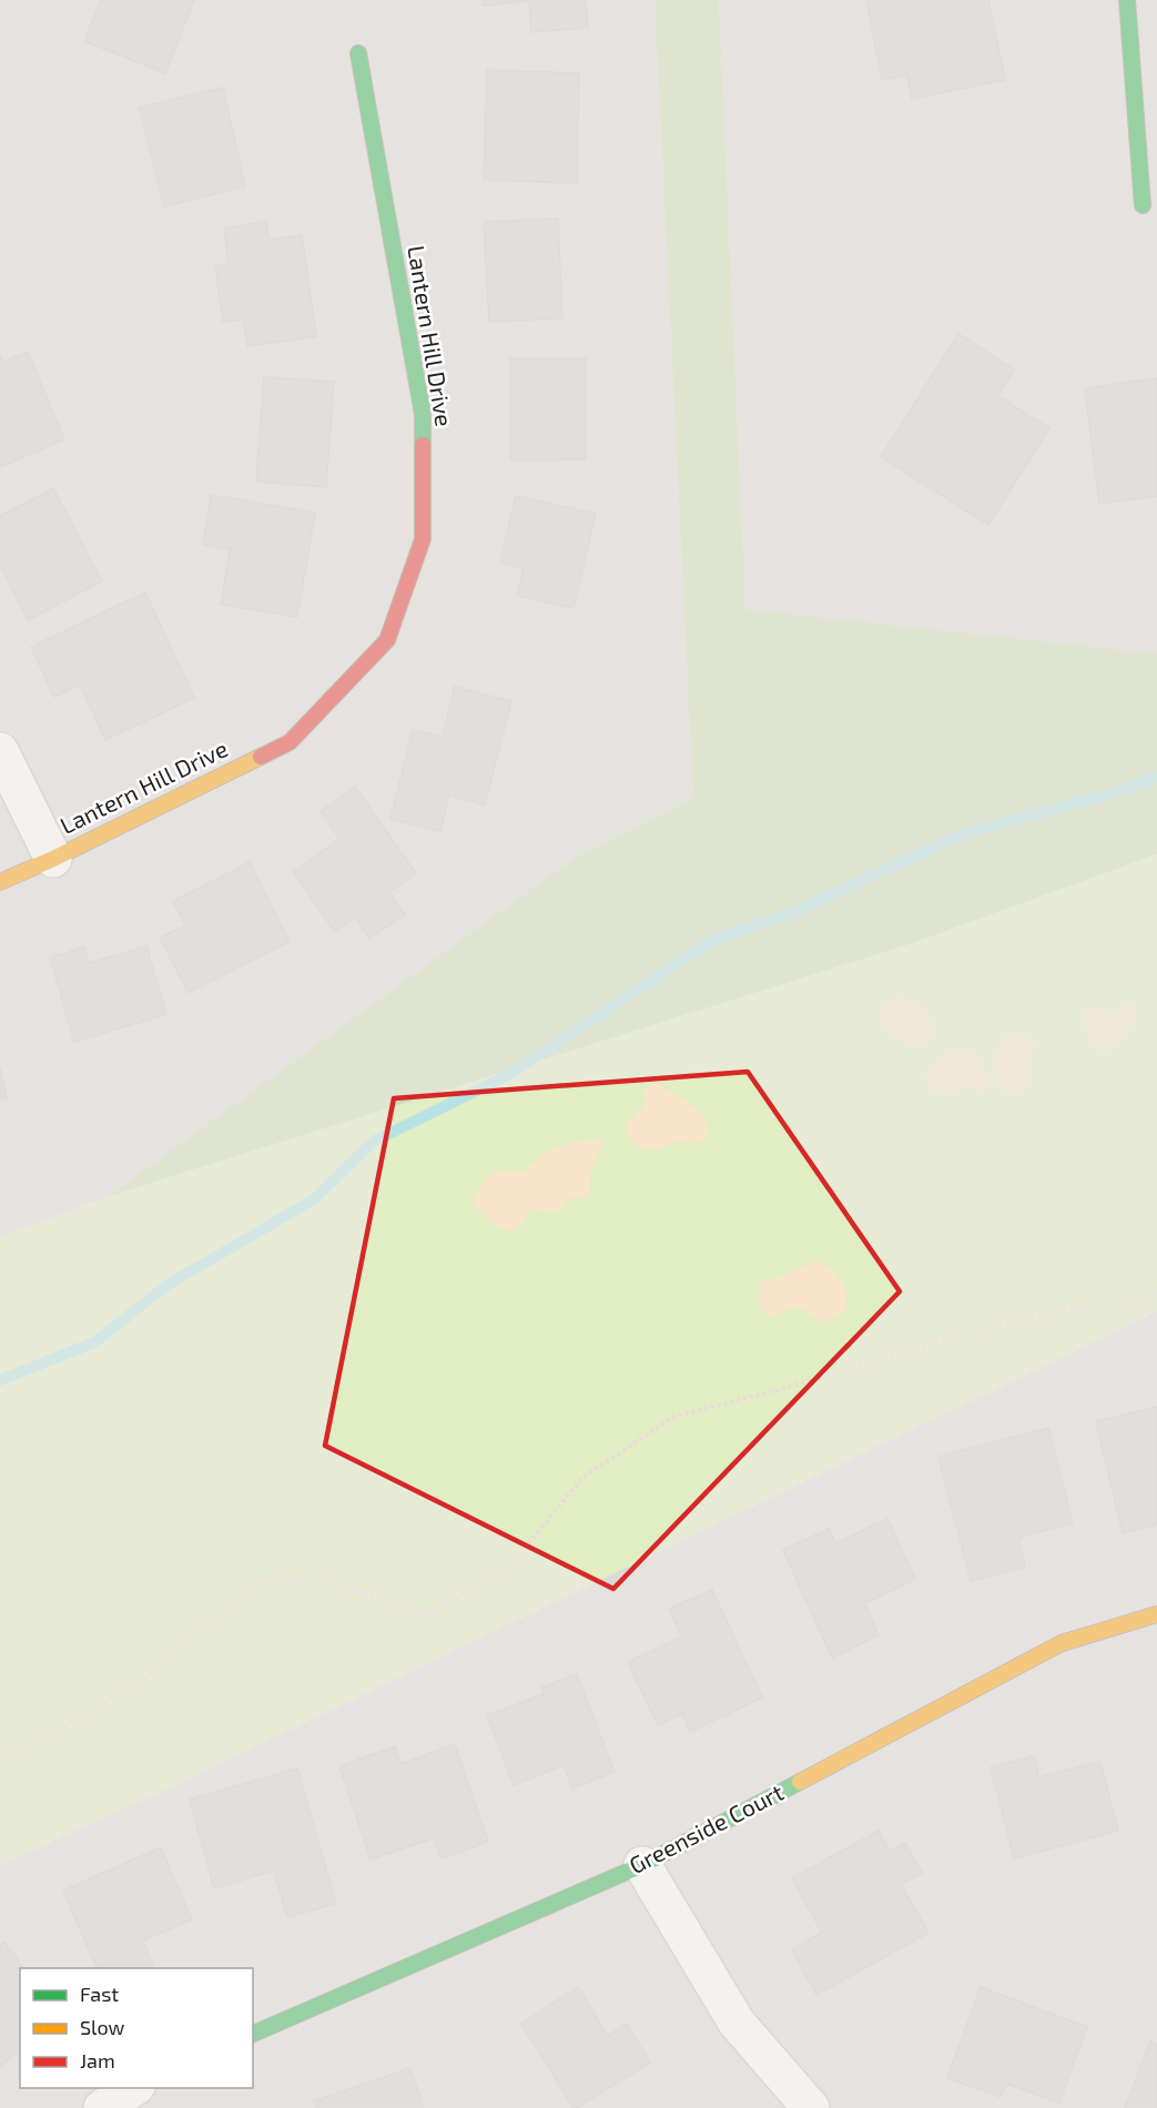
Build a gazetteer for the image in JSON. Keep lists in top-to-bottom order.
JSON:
{
  "streets": {
    "street": ["Lantern Hill Drive", "Greenside Court"]
  },
  "legend": ["Fast", "Slow", "Jam"]
}
